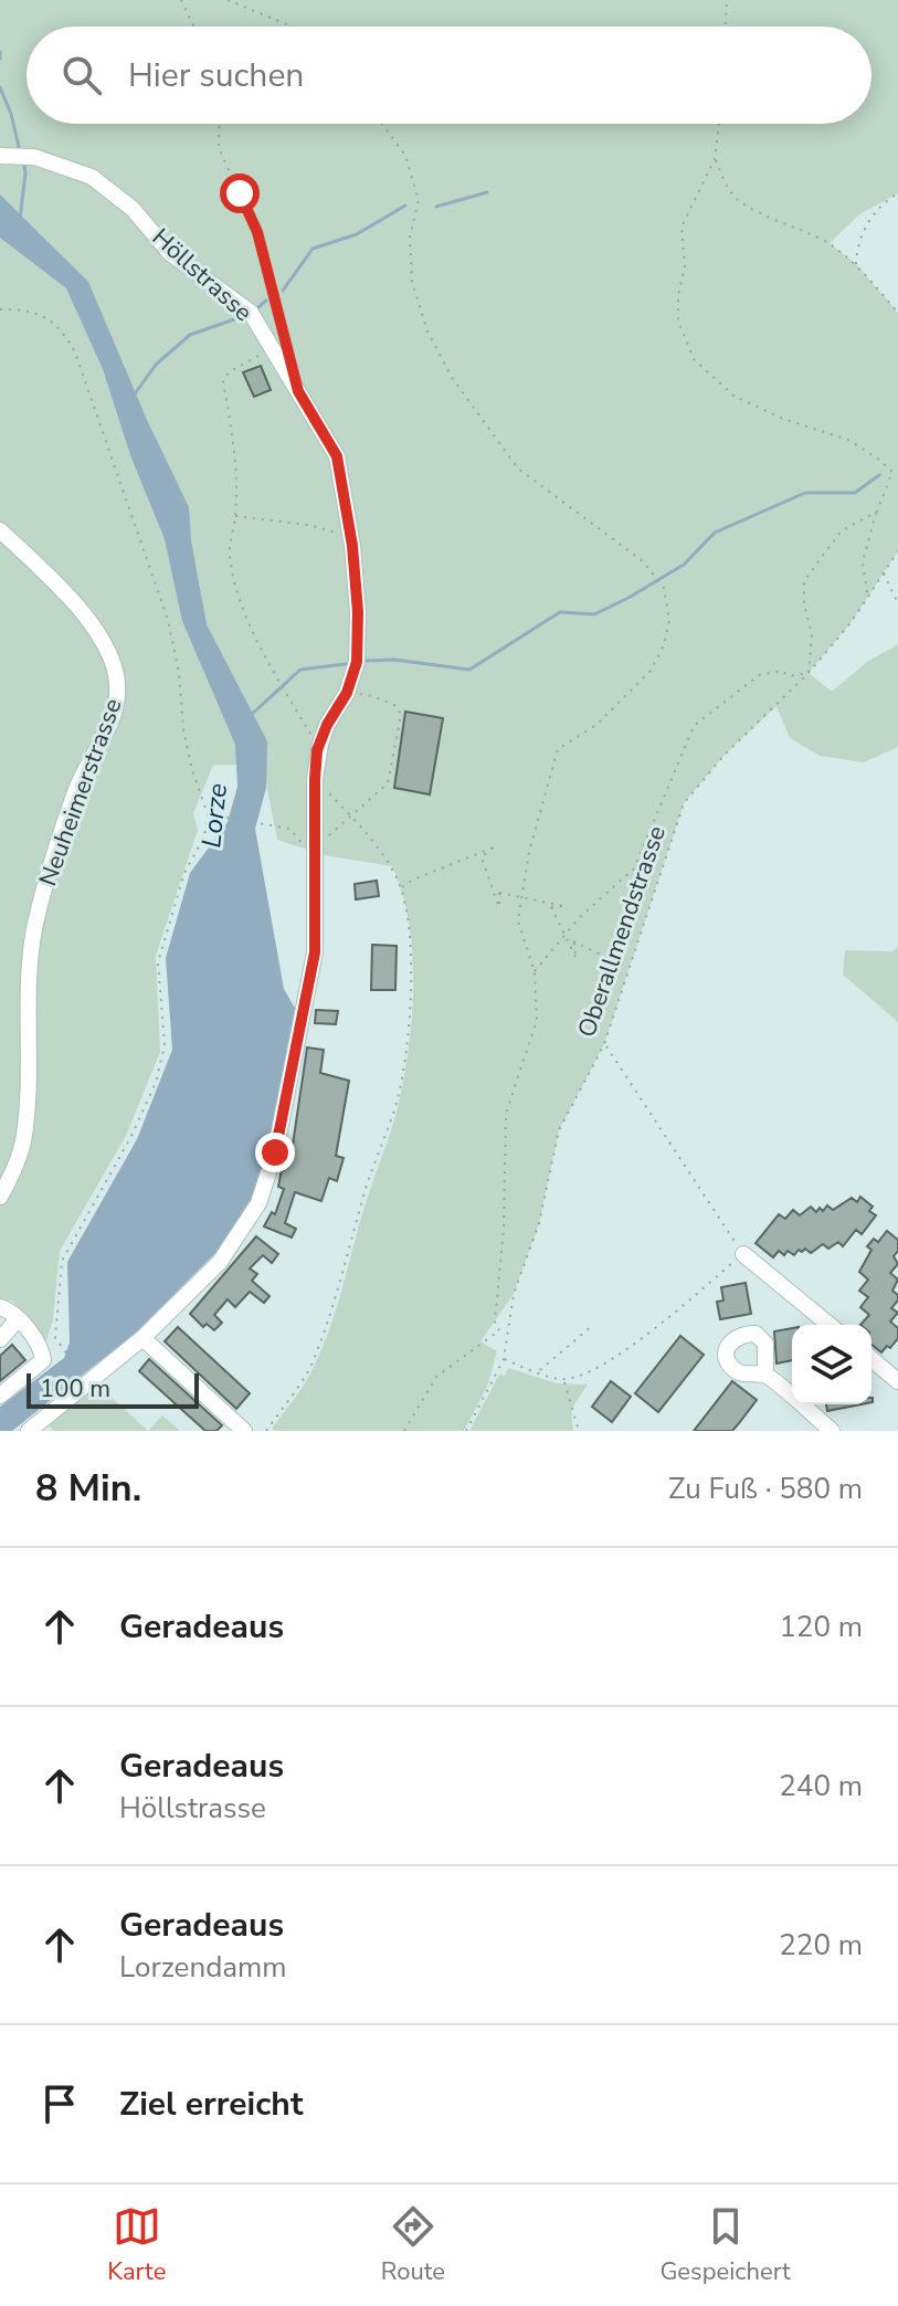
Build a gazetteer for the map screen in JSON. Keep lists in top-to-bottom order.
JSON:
{
  "streets": {
    "street": ["Höllstrasse", "Neuheimerstrasse"],
    "path": ["Oberallmendstrasse"]
  },
  "water": ["Lorze"],
  "scale_bar": "100 m",
  "page": {
    "search": "Hier suchen",
    "scale": "100 m",
    "heading": ["8 Min.", "Zu Fuß · 580 m"],
    "list": [
      ["Geradeaus", "120 m"],
      ["Geradeaus", "Höllstrasse", "240 m"],
      ["Geradeaus", "Lorzendamm", "220 m"],
      "Ziel erreicht"
    ],
    "nav": ["Karte", "Route", "Gespeichert"]
  }
}
